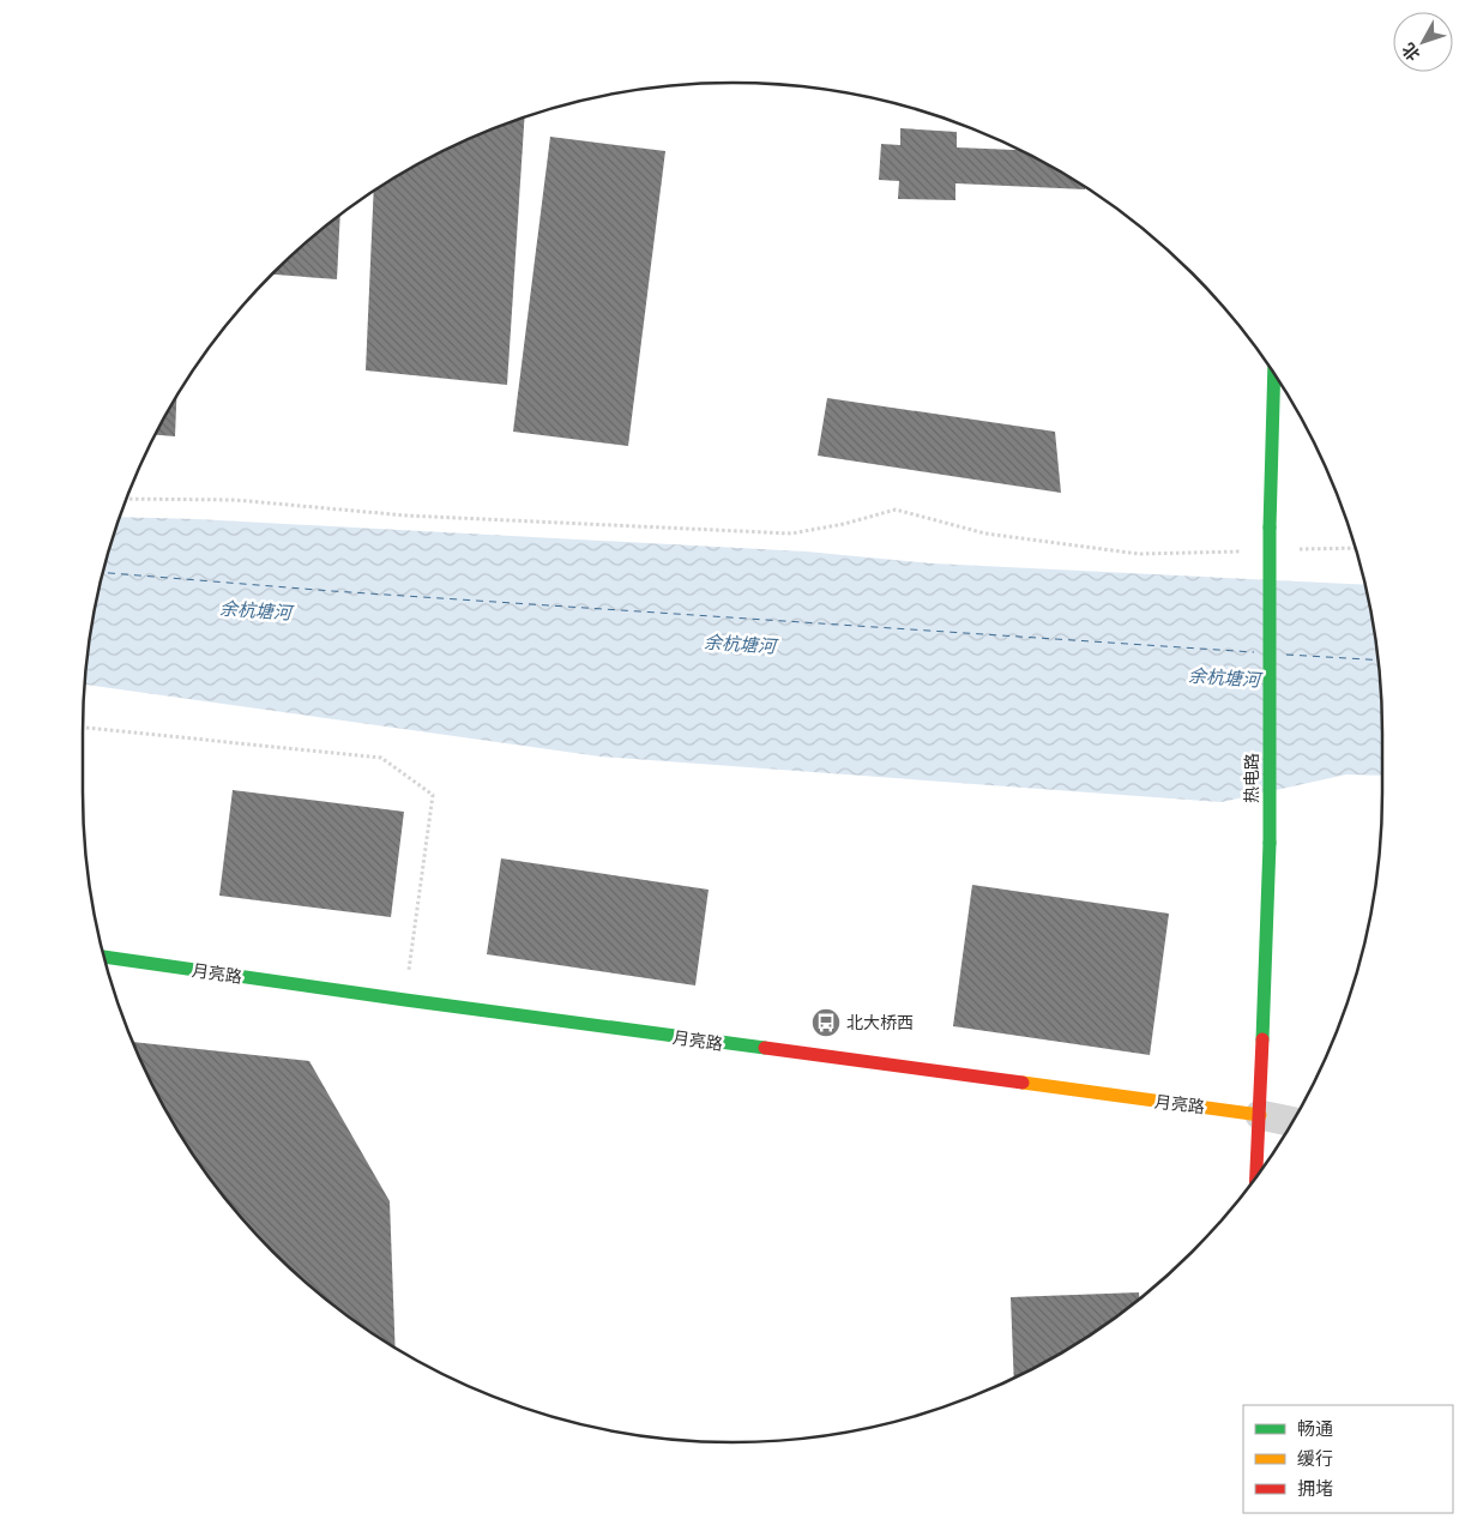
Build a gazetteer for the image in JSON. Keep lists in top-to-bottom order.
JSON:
{
  "streets": {
    "street": ["热电路", "月亮路"]
  },
  "crossings": [
    ["热电路", "月亮路"]
  ],
  "water": ["余杭塘河"],
  "places": {
    "bus stop": ["北大桥西"]
  },
  "legend": ["畅通", "缓行", "拥堵"],
  "north": "bottom left"
}
